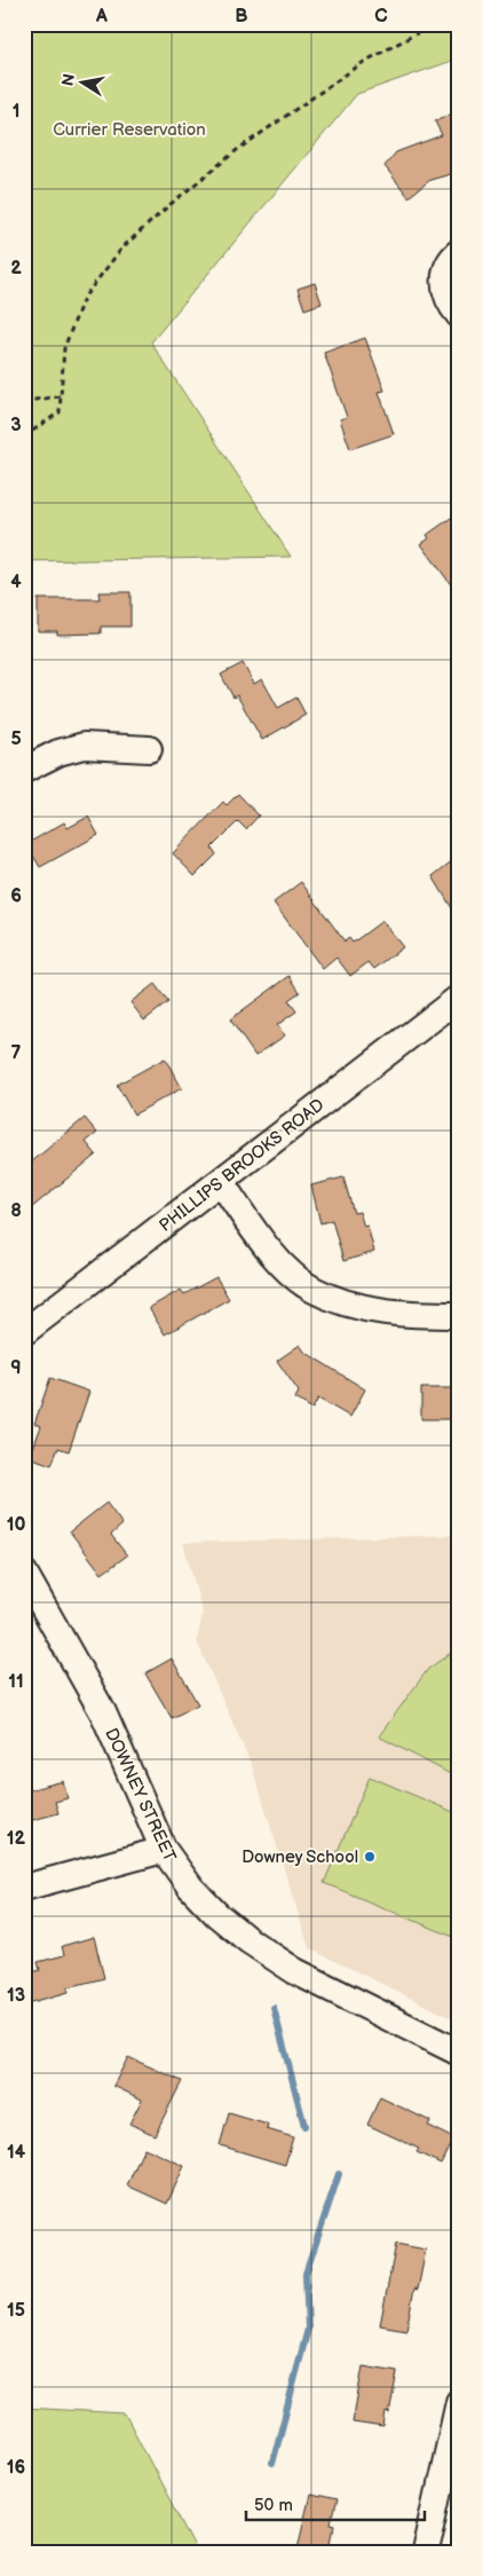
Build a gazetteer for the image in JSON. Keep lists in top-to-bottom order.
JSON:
{
  "streets": {
    "street": ["PHILLIPS BROOKS ROAD", "DOWNEY STREET"]
  },
  "parks": ["Currier Reservation"],
  "places": ["Downey School"],
  "scale_bar": "50 m",
  "north": "left",
  "grid": {
    "columns": ["A", "B", "C"],
    "rows": [
      "1",
      "2",
      "3",
      "4",
      "5",
      "6",
      "7",
      "8",
      "9",
      "10",
      "11",
      "12",
      "13",
      "14",
      "15",
      "16"
    ]
  }
}
